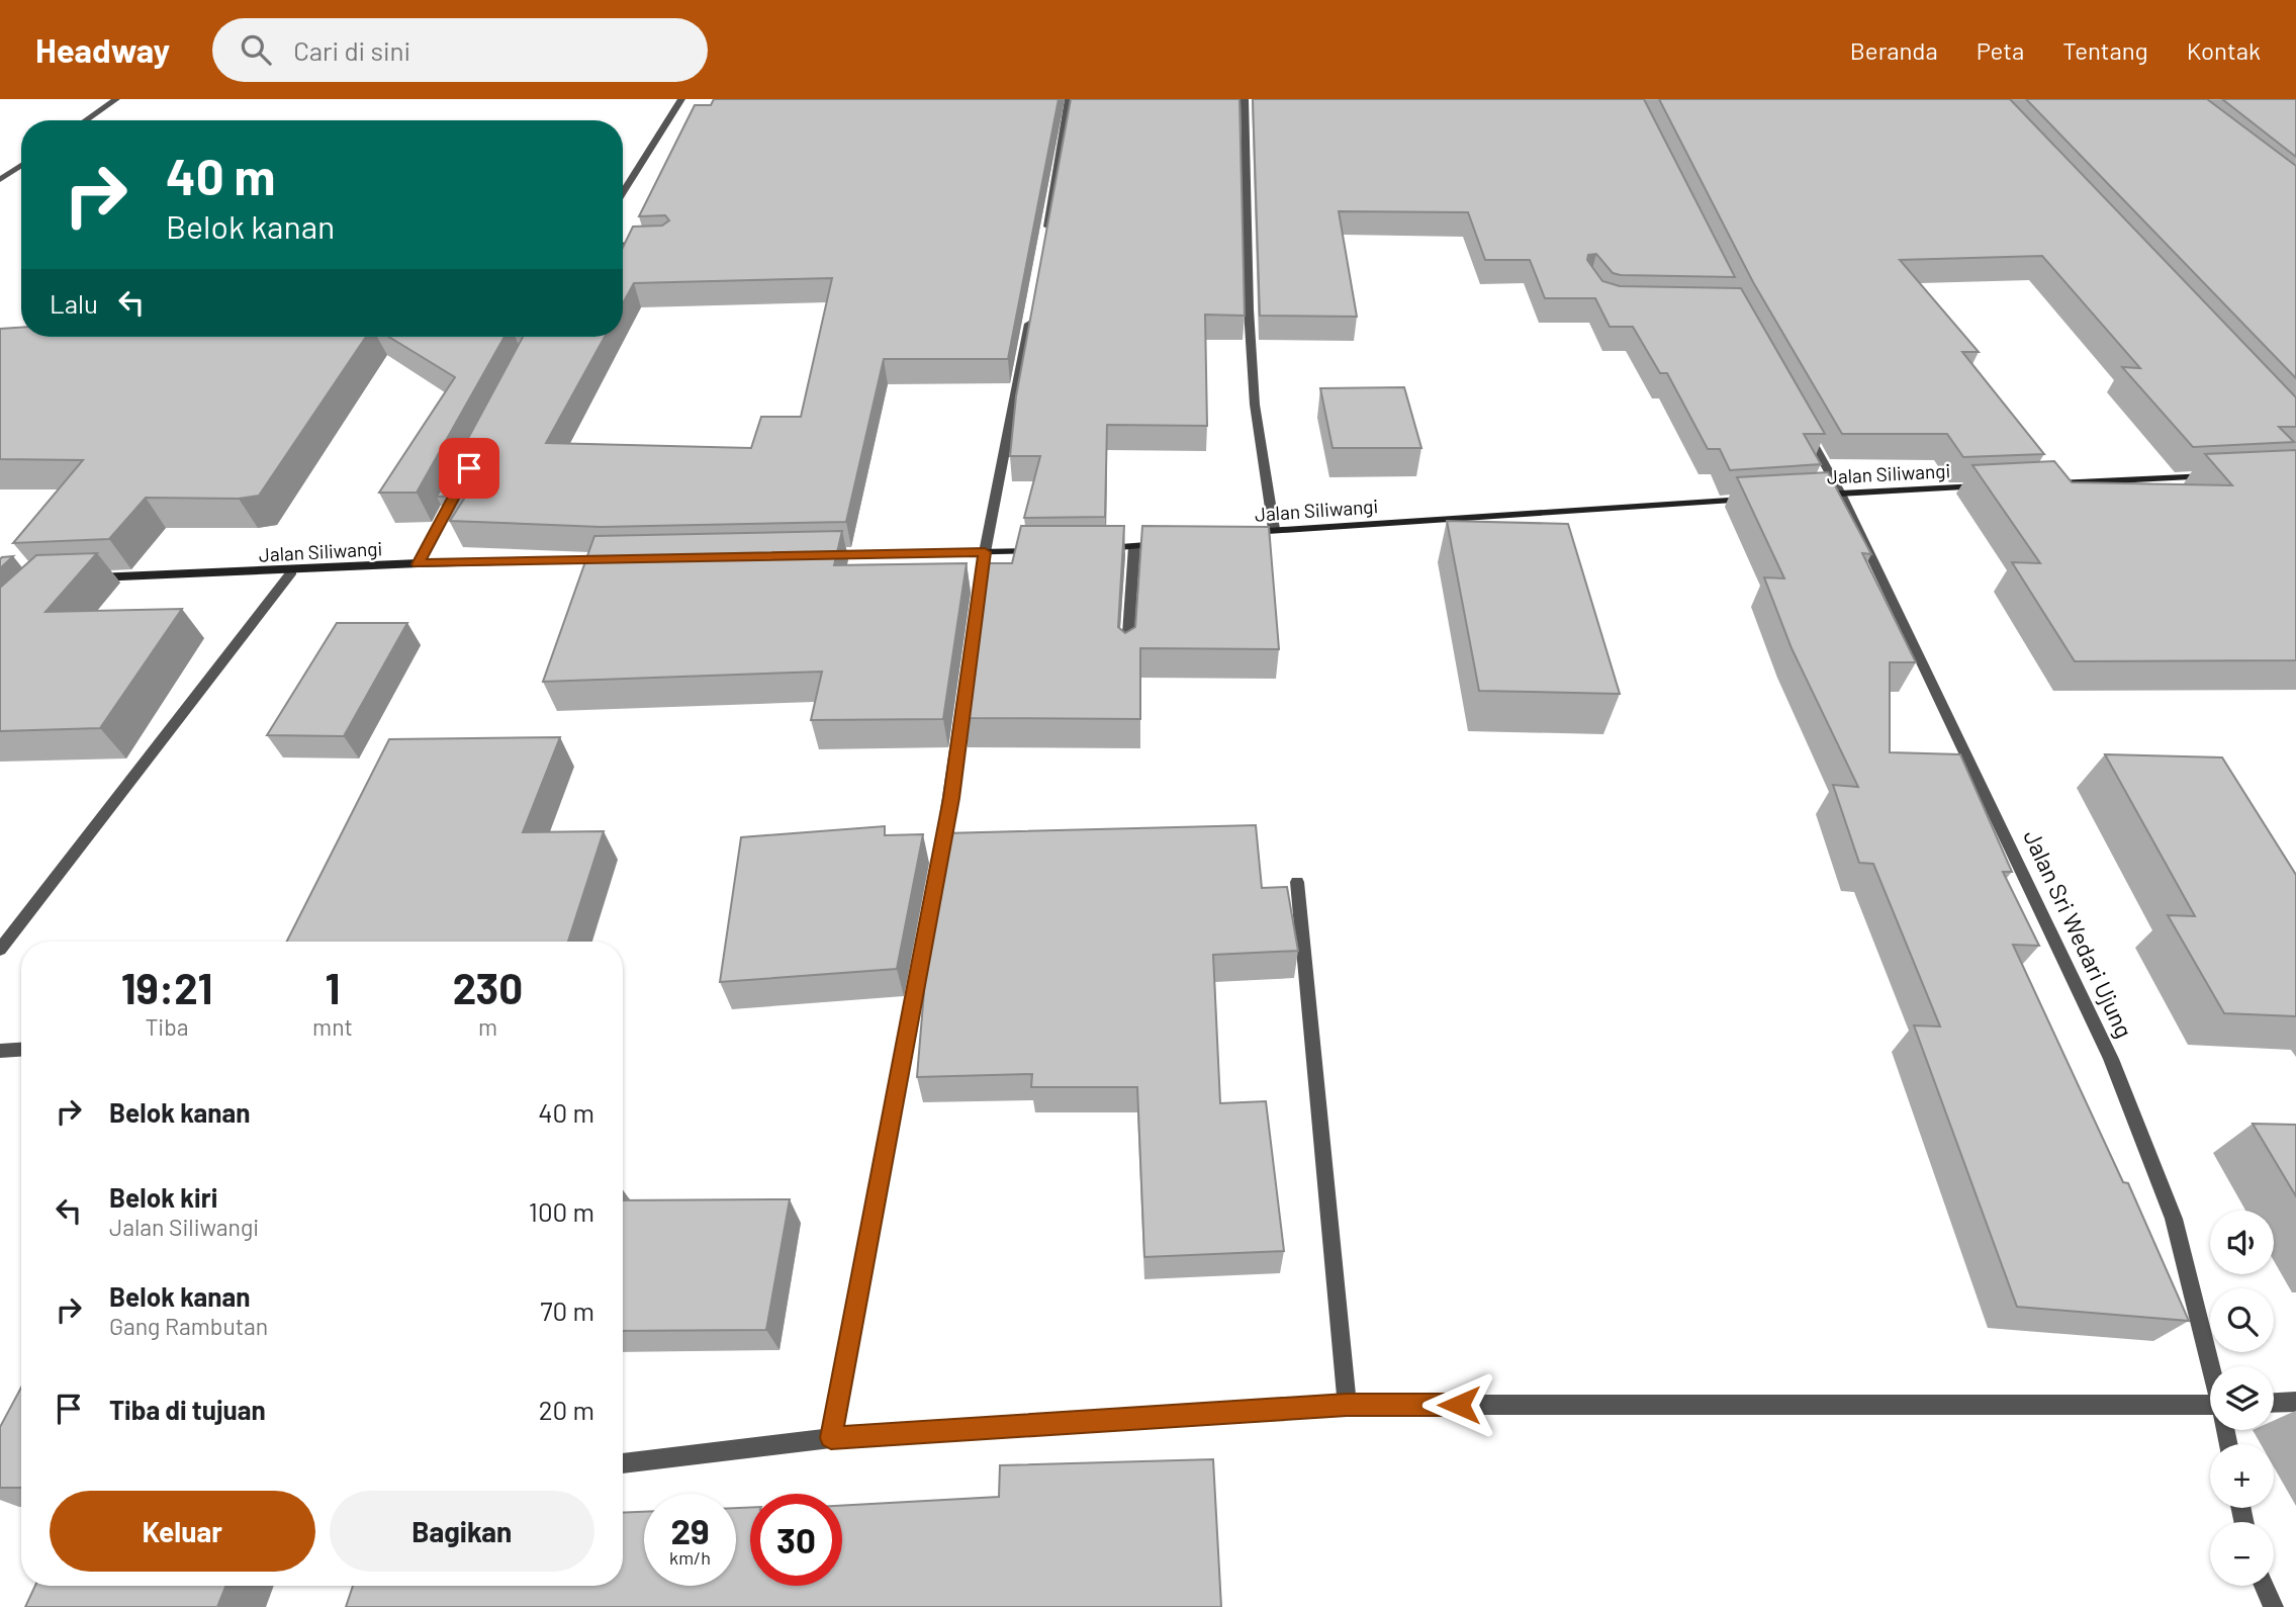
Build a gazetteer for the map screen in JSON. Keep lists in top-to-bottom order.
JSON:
{
  "streets": {
    "street": ["Jalan Siliwangi", "Jalan Sri Wedari Ujung"]
  },
  "crossings": [
    ["Jalan Siliwangi", "Jalan Sri Wedari Ujung"]
  ],
  "page": {
    "header": "Headway",
    "search": "Cari di sini",
    "nav": [
      "Beranda",
      "Peta",
      "Tentang",
      "Kontak"
    ],
    "turn": ["40 m", "Belok kanan"],
    "then": "Lalu",
    "eta": [
      "19:21",
      "Tiba",
      "1",
      "mnt",
      "230",
      "m"
    ],
    "list": [
      {
        "name": "Belok kanan",
        "value": "40 m"
      },
      {
        "name": "Belok kiri",
        "note": "Jalan Siliwangi",
        "value": "100 m"
      },
      {
        "name": "Belok kanan",
        "note": "Gang Rambutan",
        "value": "70 m"
      },
      {
        "name": "Tiba di tujuan",
        "value": "20 m"
      }
    ],
    "map_buttons": ["+", "−"],
    "buttons": ["Keluar", "Bagikan"],
    "speed": "29 km/h",
    "limit": "30"
  }
}
